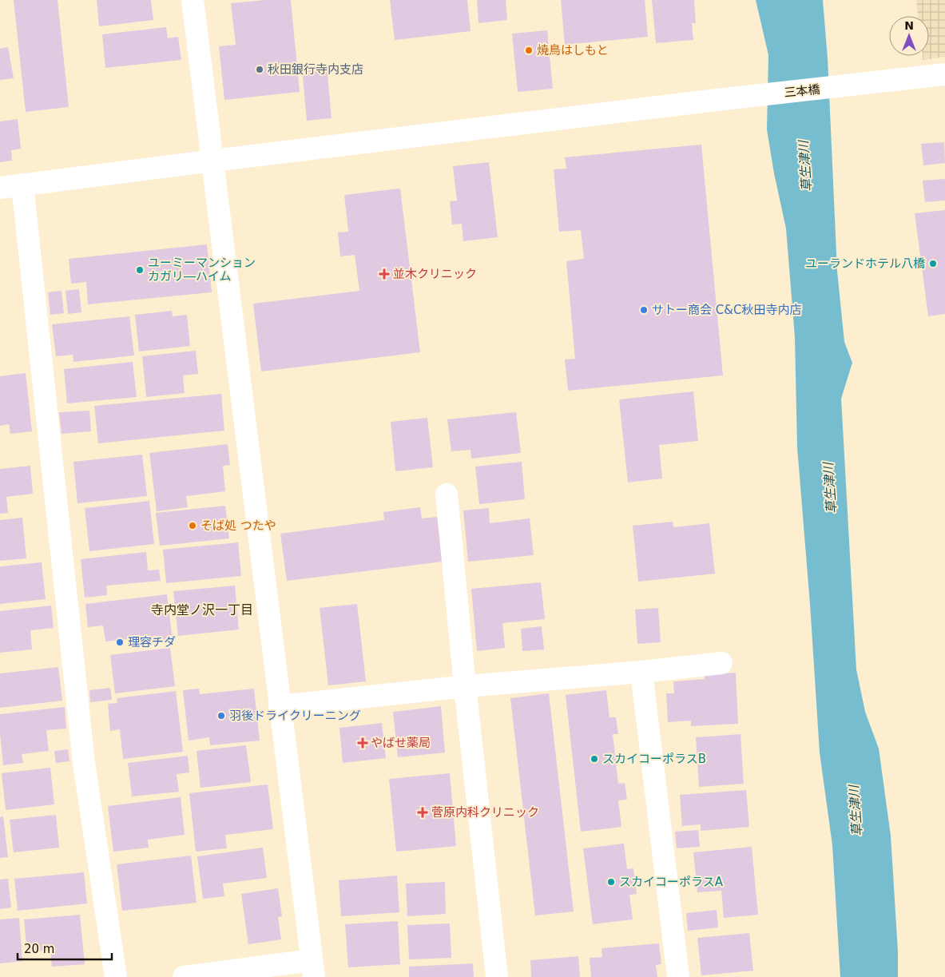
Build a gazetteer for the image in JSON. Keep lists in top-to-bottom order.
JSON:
{
  "streets": {
    "street": ["三本橋"]
  },
  "districts": ["寺内堂ノ沢一丁目"],
  "water": ["草生津川"],
  "places": {
    "other": [
      "焼鳥はしもと",
      "秋田銀行寺内支店",
      "ユーランドホテル八橋",
      "ユーミーマンション カガリ―ハイム",
      "サトー商会 C&C秋田寺内店",
      "そば処 つたや",
      "理容チダ",
      "羽後ドライクリーニング",
      "スカイコーポラスB",
      "スカイコーポラスA"
    ],
    "health": ["並木クリニック", "やばせ薬局", "菅原内科クリニック"]
  },
  "scale_bar": "20 m",
  "north": "top"
}
